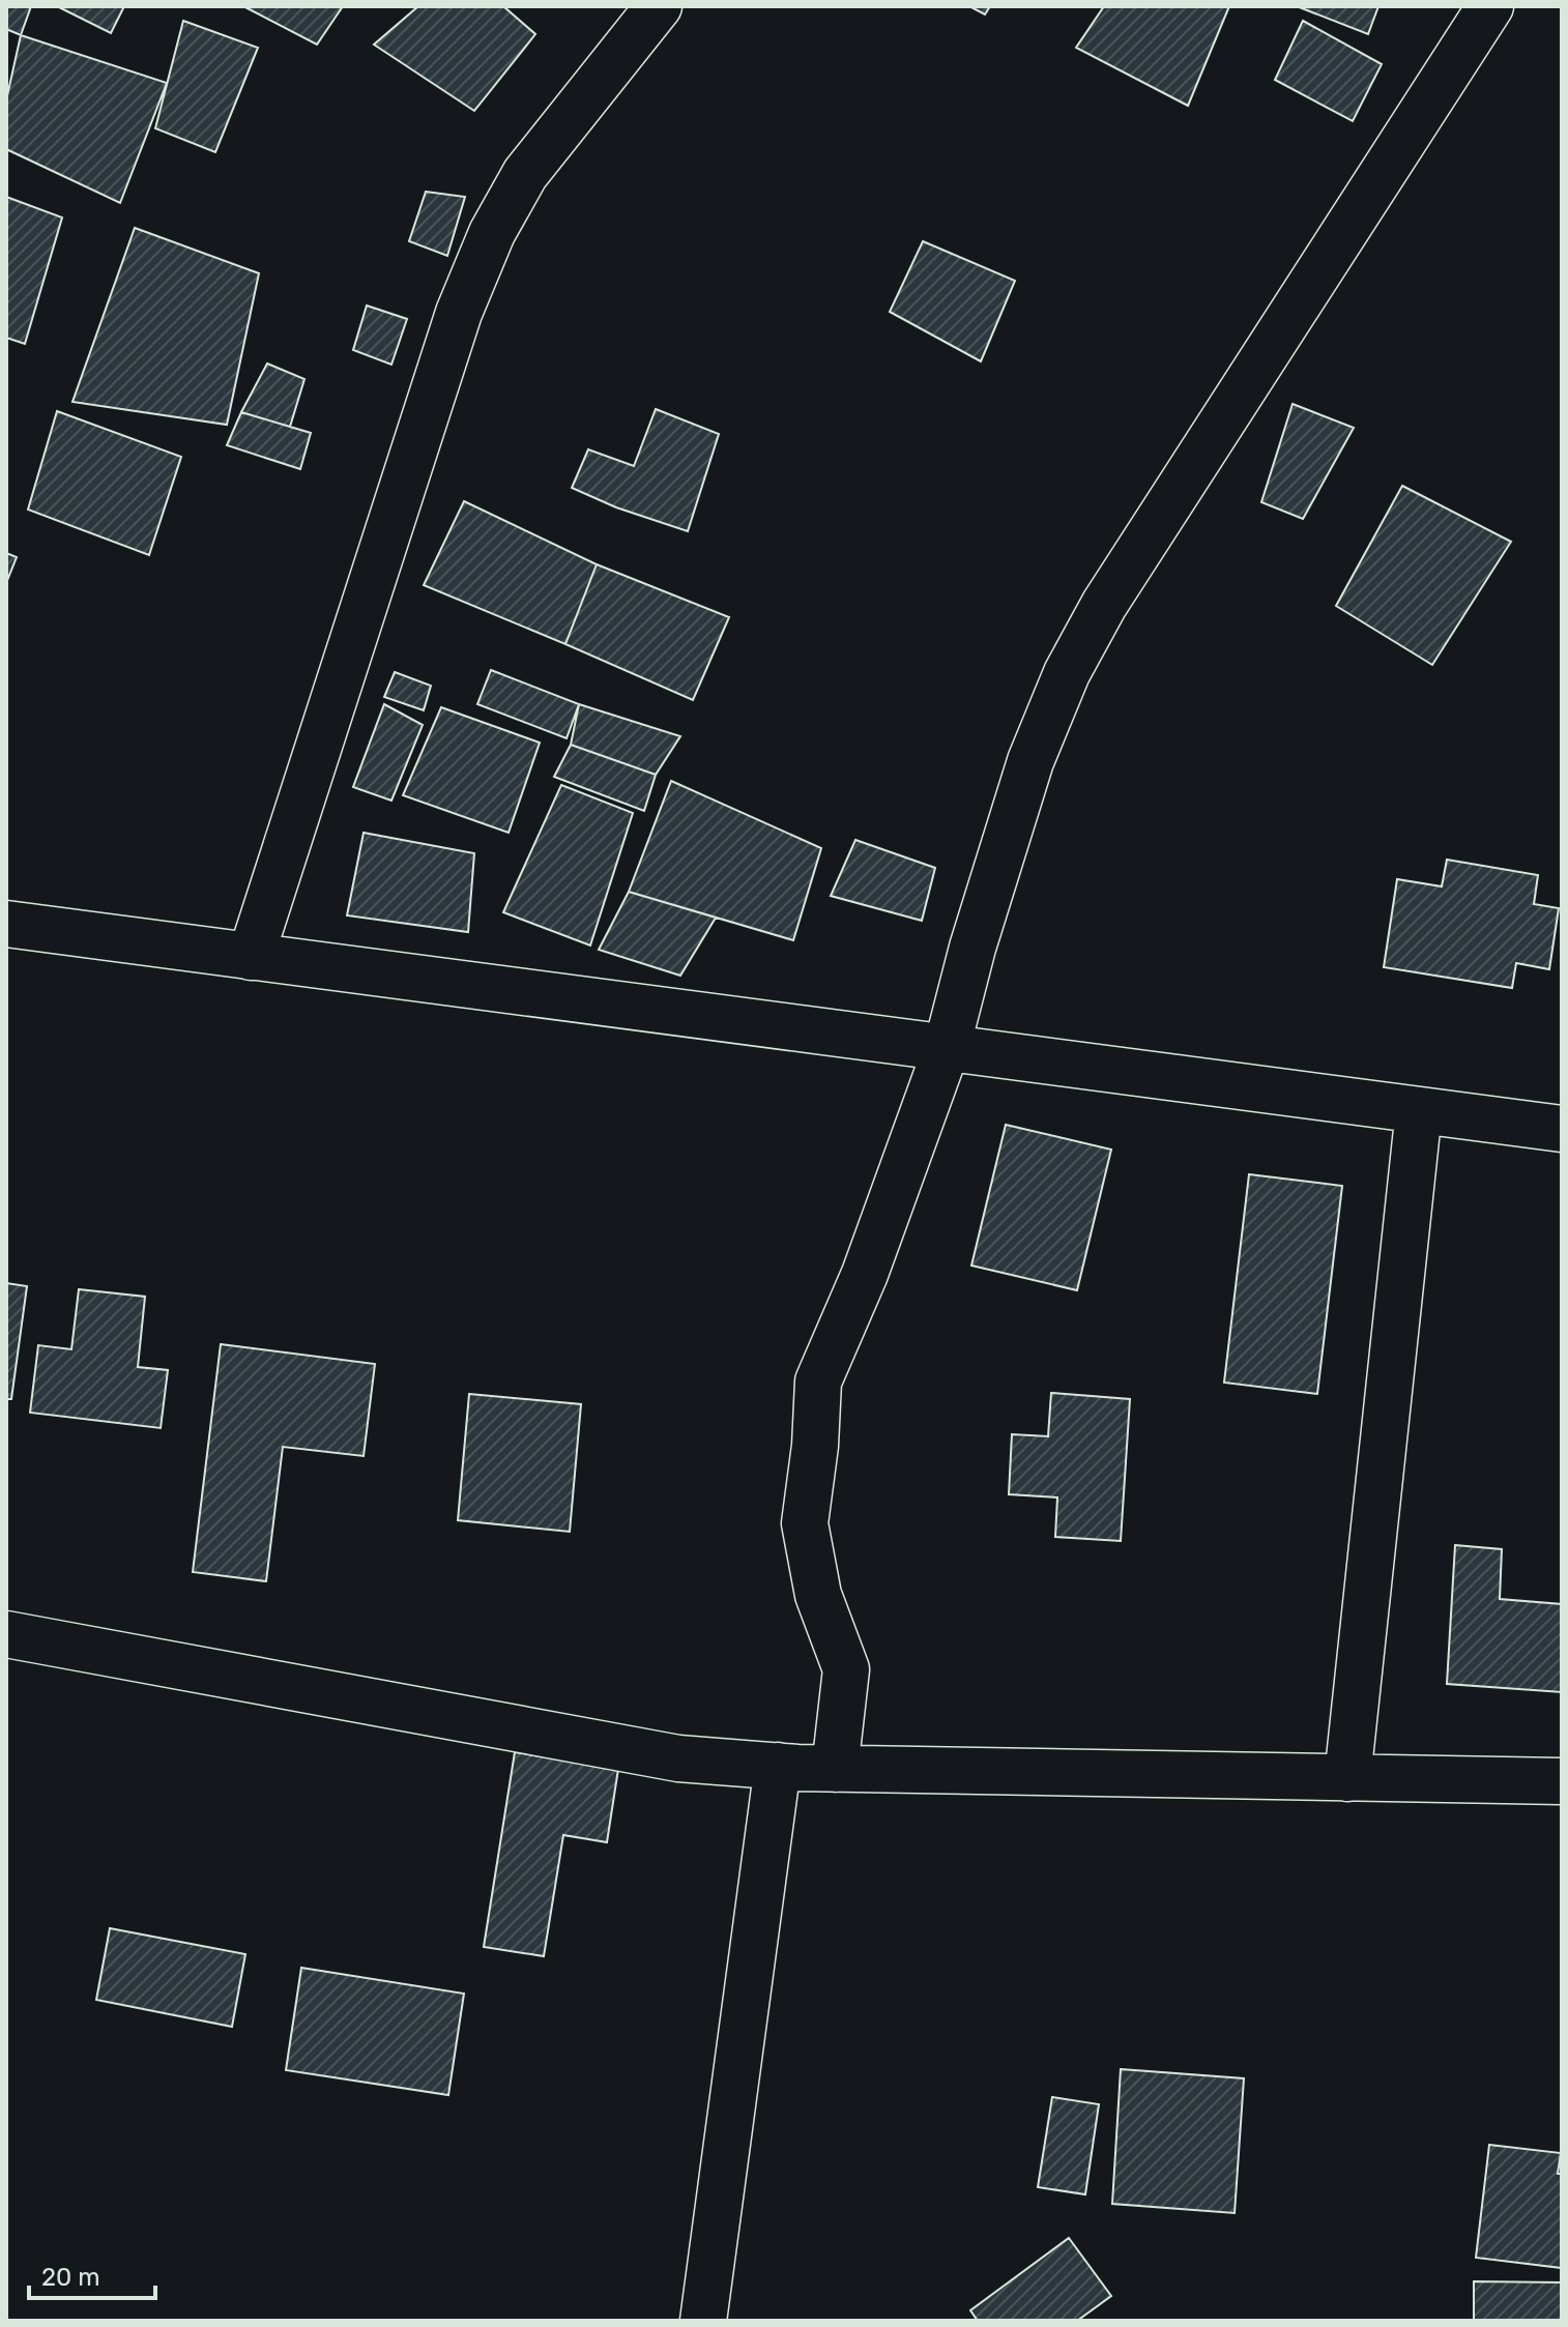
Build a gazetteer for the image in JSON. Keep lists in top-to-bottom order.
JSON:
{
  "scale_bar": "20 m"
}
